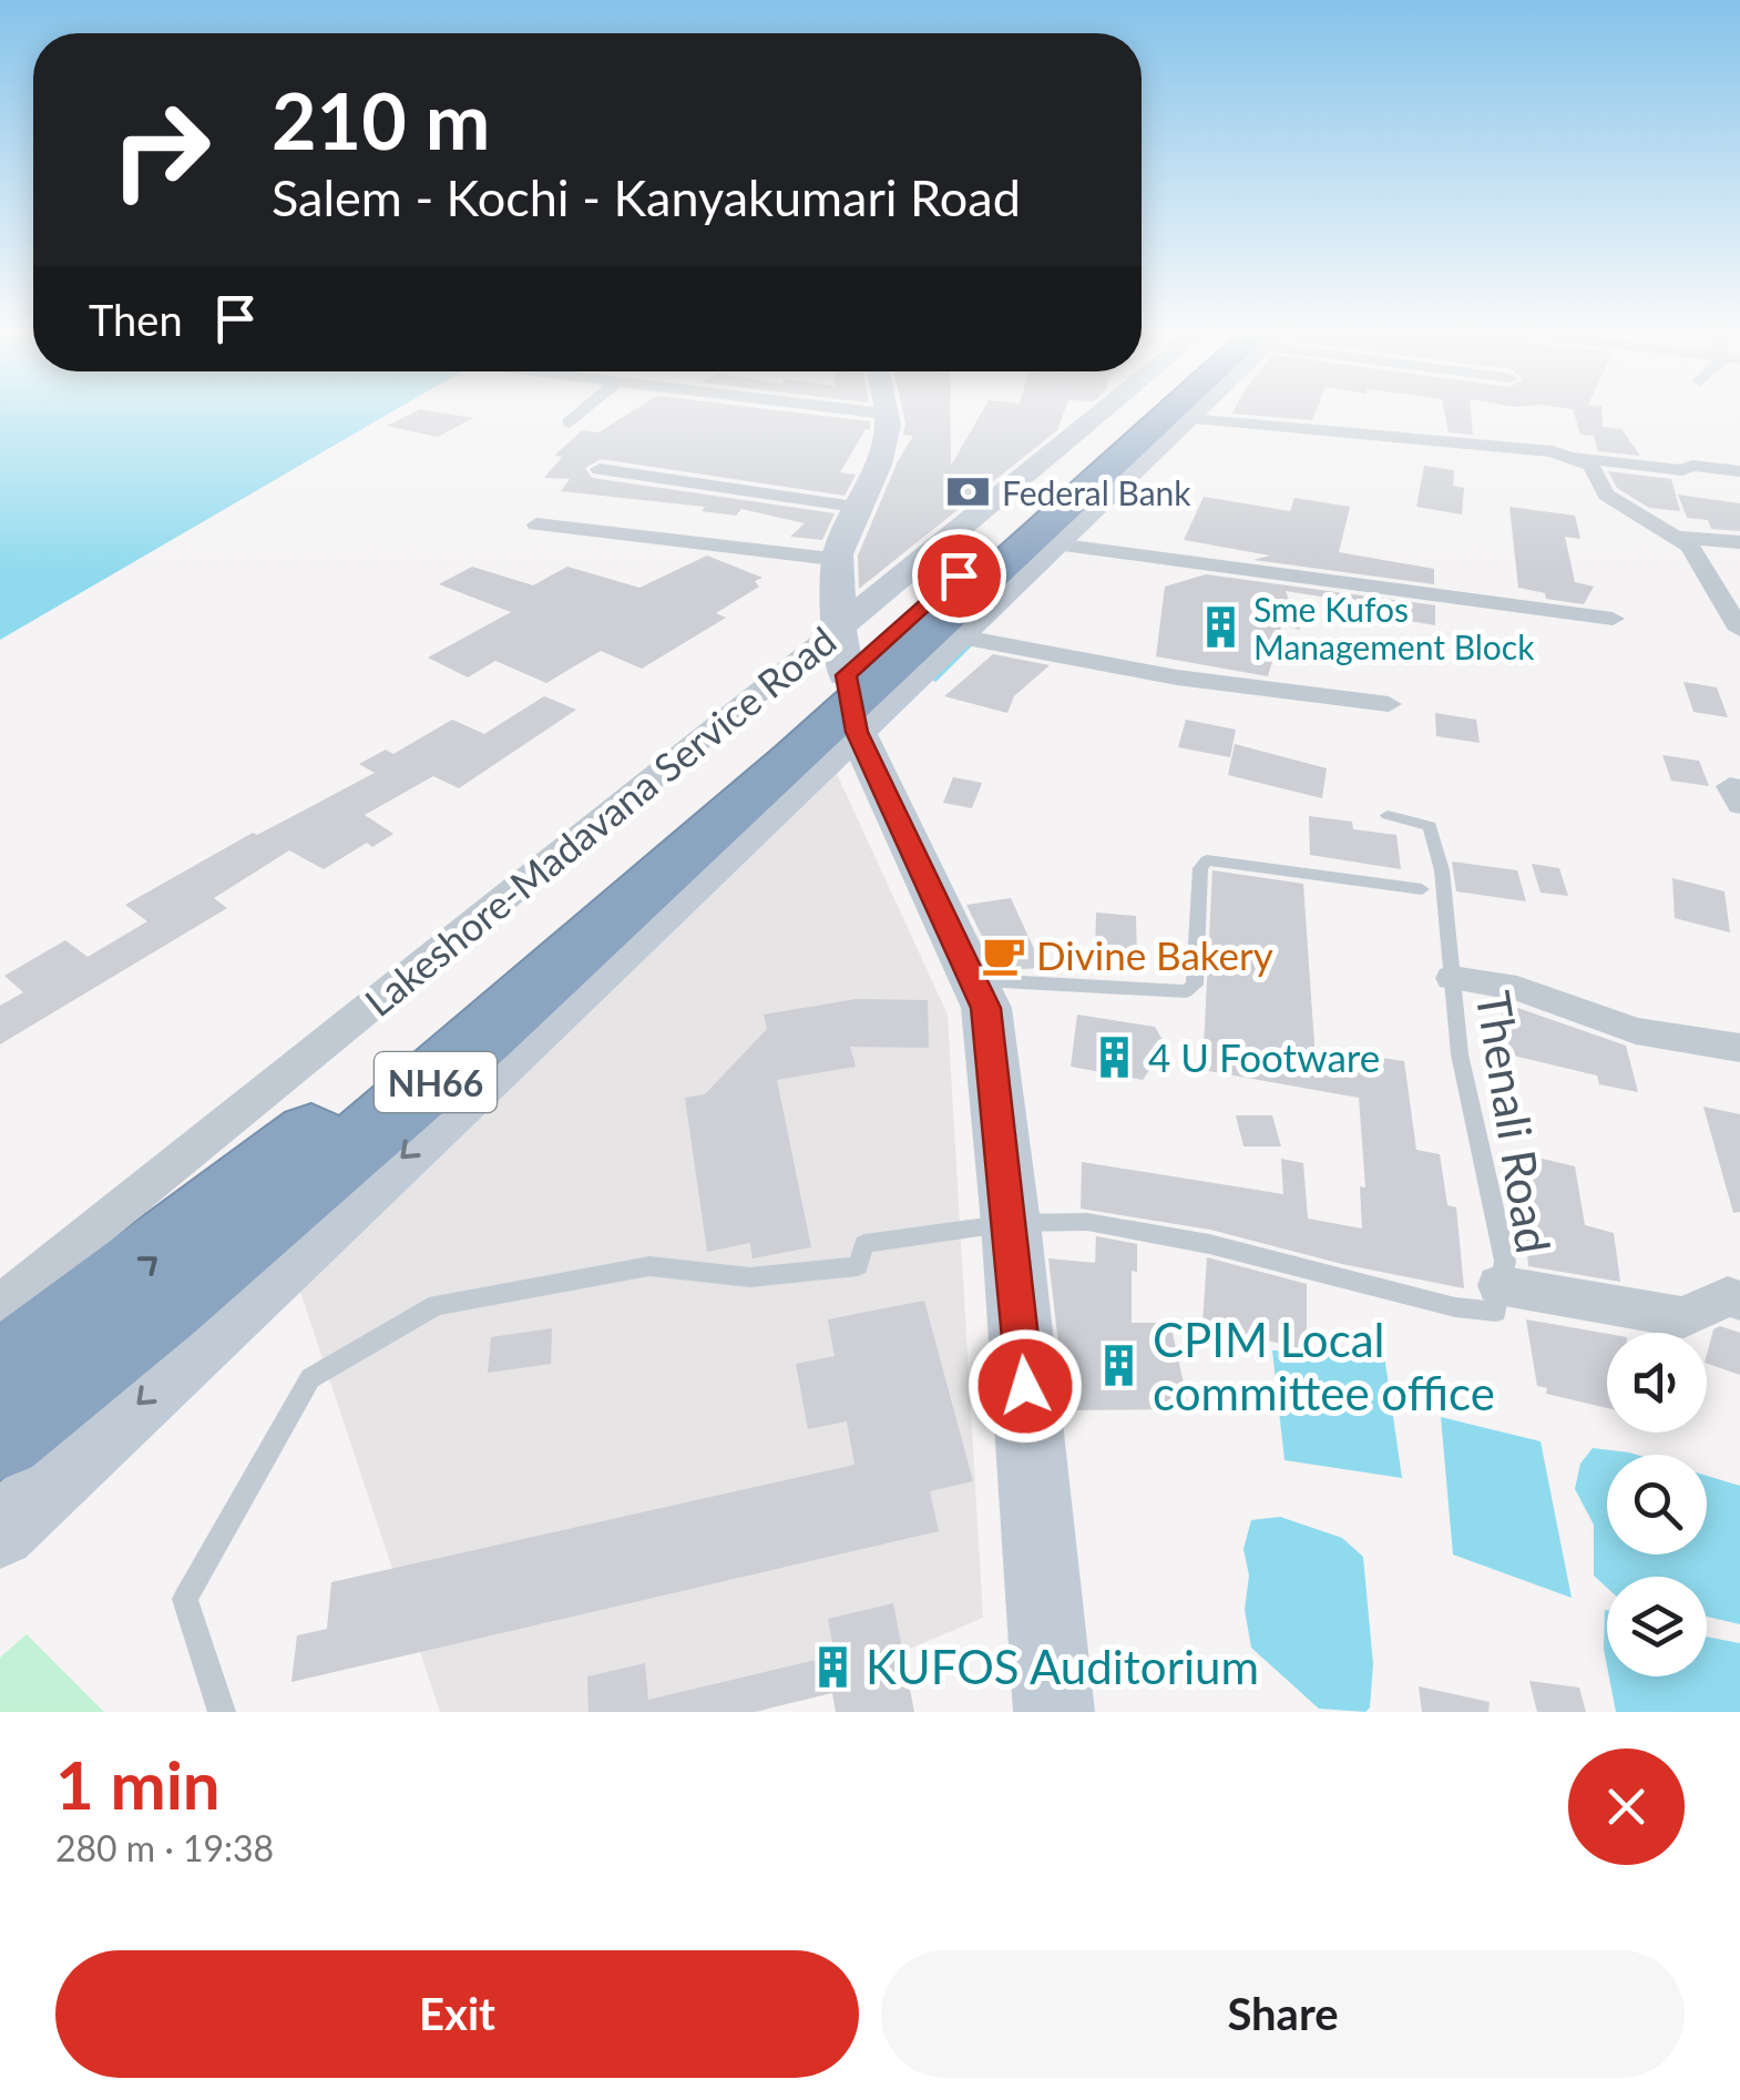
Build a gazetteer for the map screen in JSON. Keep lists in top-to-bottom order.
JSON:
{
  "streets": {
    "highway": ["NH66"],
    "street": ["Lakeshore-Madavana Service Road"],
    "lane": ["Thenali Road"]
  },
  "crossings": [
    ["Lakeshore-Madavana Service Road", "NH66"]
  ],
  "places": {
    "bank": ["Federal Bank"],
    "building": [
      "Sme Kufos Management Block",
      "4 U Footware",
      "CPIM Local committee office",
      "KUFOS Auditorium"
    ],
    "cafe": ["Divine Bakery"]
  },
  "page": {
    "turn": ["210 m", "Salem - Kochi - Kanyakumari Road"],
    "then": "Then",
    "heading": ["1 min", "280 m · 19:38"],
    "buttons": ["Exit", "Share"]
  }
}
